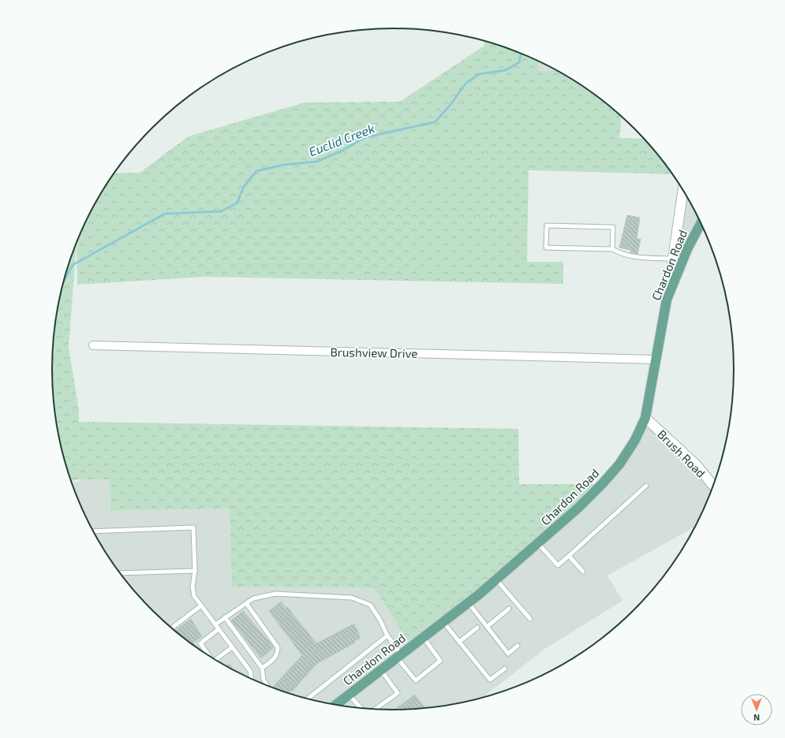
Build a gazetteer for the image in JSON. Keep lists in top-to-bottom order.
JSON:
{
  "streets": {
    "main road": ["Chardon Road"],
    "street": ["Brushview Drive", "Brush Road"]
  },
  "crossings": [
    ["Chardon Road", "Brushview Drive"],
    ["Chardon Road", "Brush Road"]
  ],
  "water": ["Euclid Creek"],
  "north": "bottom"
}
